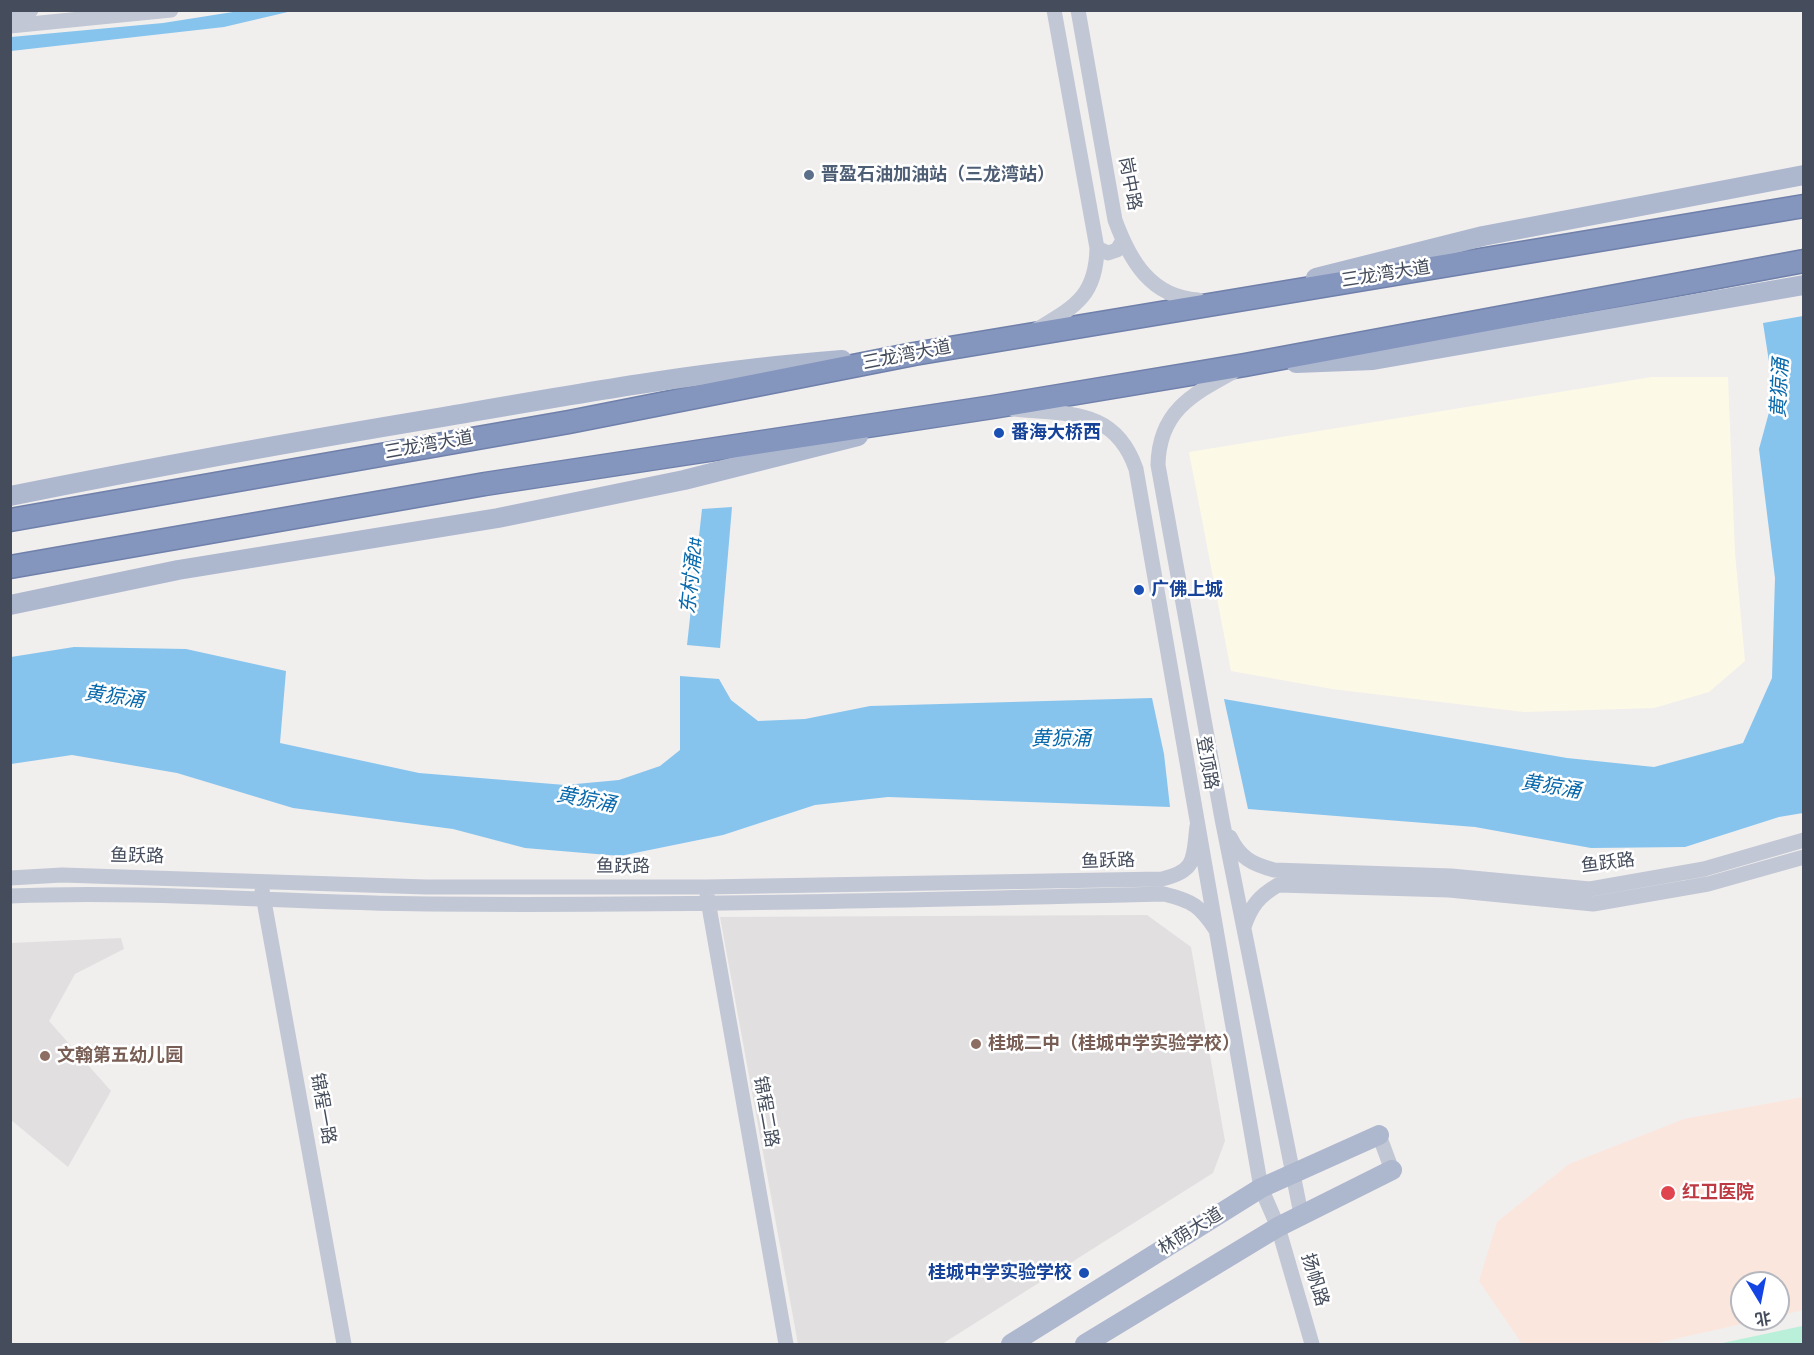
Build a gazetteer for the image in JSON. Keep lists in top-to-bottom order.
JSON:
{
  "streets": {
    "highway": ["三龙湾大道"],
    "main road": ["林荫大道"],
    "street": [
      "岗中路",
      "登顶路",
      "鱼跃路",
      "锦程一路",
      "锦程二路",
      "扬帆路"
    ]
  },
  "crossings": [
    ["岗中路", "三龙湾大道"],
    ["登顶路", "鱼跃路"],
    ["登顶路", "林荫大道"],
    ["登顶路", "扬帆路"],
    ["鱼跃路", "锦程一路"],
    ["鱼跃路", "锦程二路"]
  ],
  "water": ["黄猄涌", "东村涌2#"],
  "places": [
    "晋盈石油加油站（三龙湾站）",
    "番海大桥西",
    "广佛上城",
    "桂城二中（桂城中学实验学校）",
    "文翰第五幼儿园",
    "红卫医院",
    "桂城中学实验学校"
  ],
  "north": "bottom"
}
